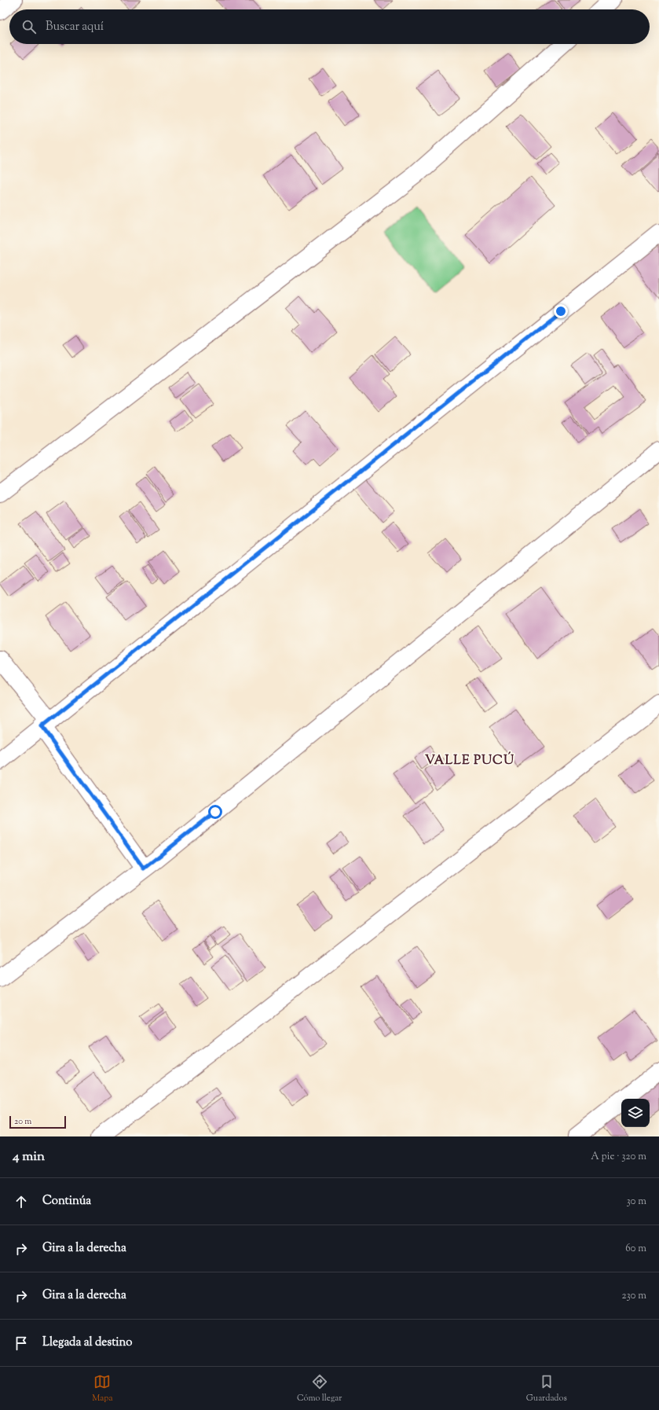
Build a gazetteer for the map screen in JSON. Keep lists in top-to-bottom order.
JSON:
{
  "districts": ["VALLE PUCÚ"],
  "scale_bar": "20 m",
  "page": {
    "search": "Buscar aquí",
    "scale": "20 m",
    "heading": ["4 min", "A pie · 320 m"],
    "list": [
      ["Continúa", "30 m"],
      ["Gira a la derecha", "60 m"],
      ["Gira a la derecha", "230 m"],
      "Llegada al destino"
    ],
    "nav": ["Mapa", "Cómo llegar", "Guardados"]
  }
}
